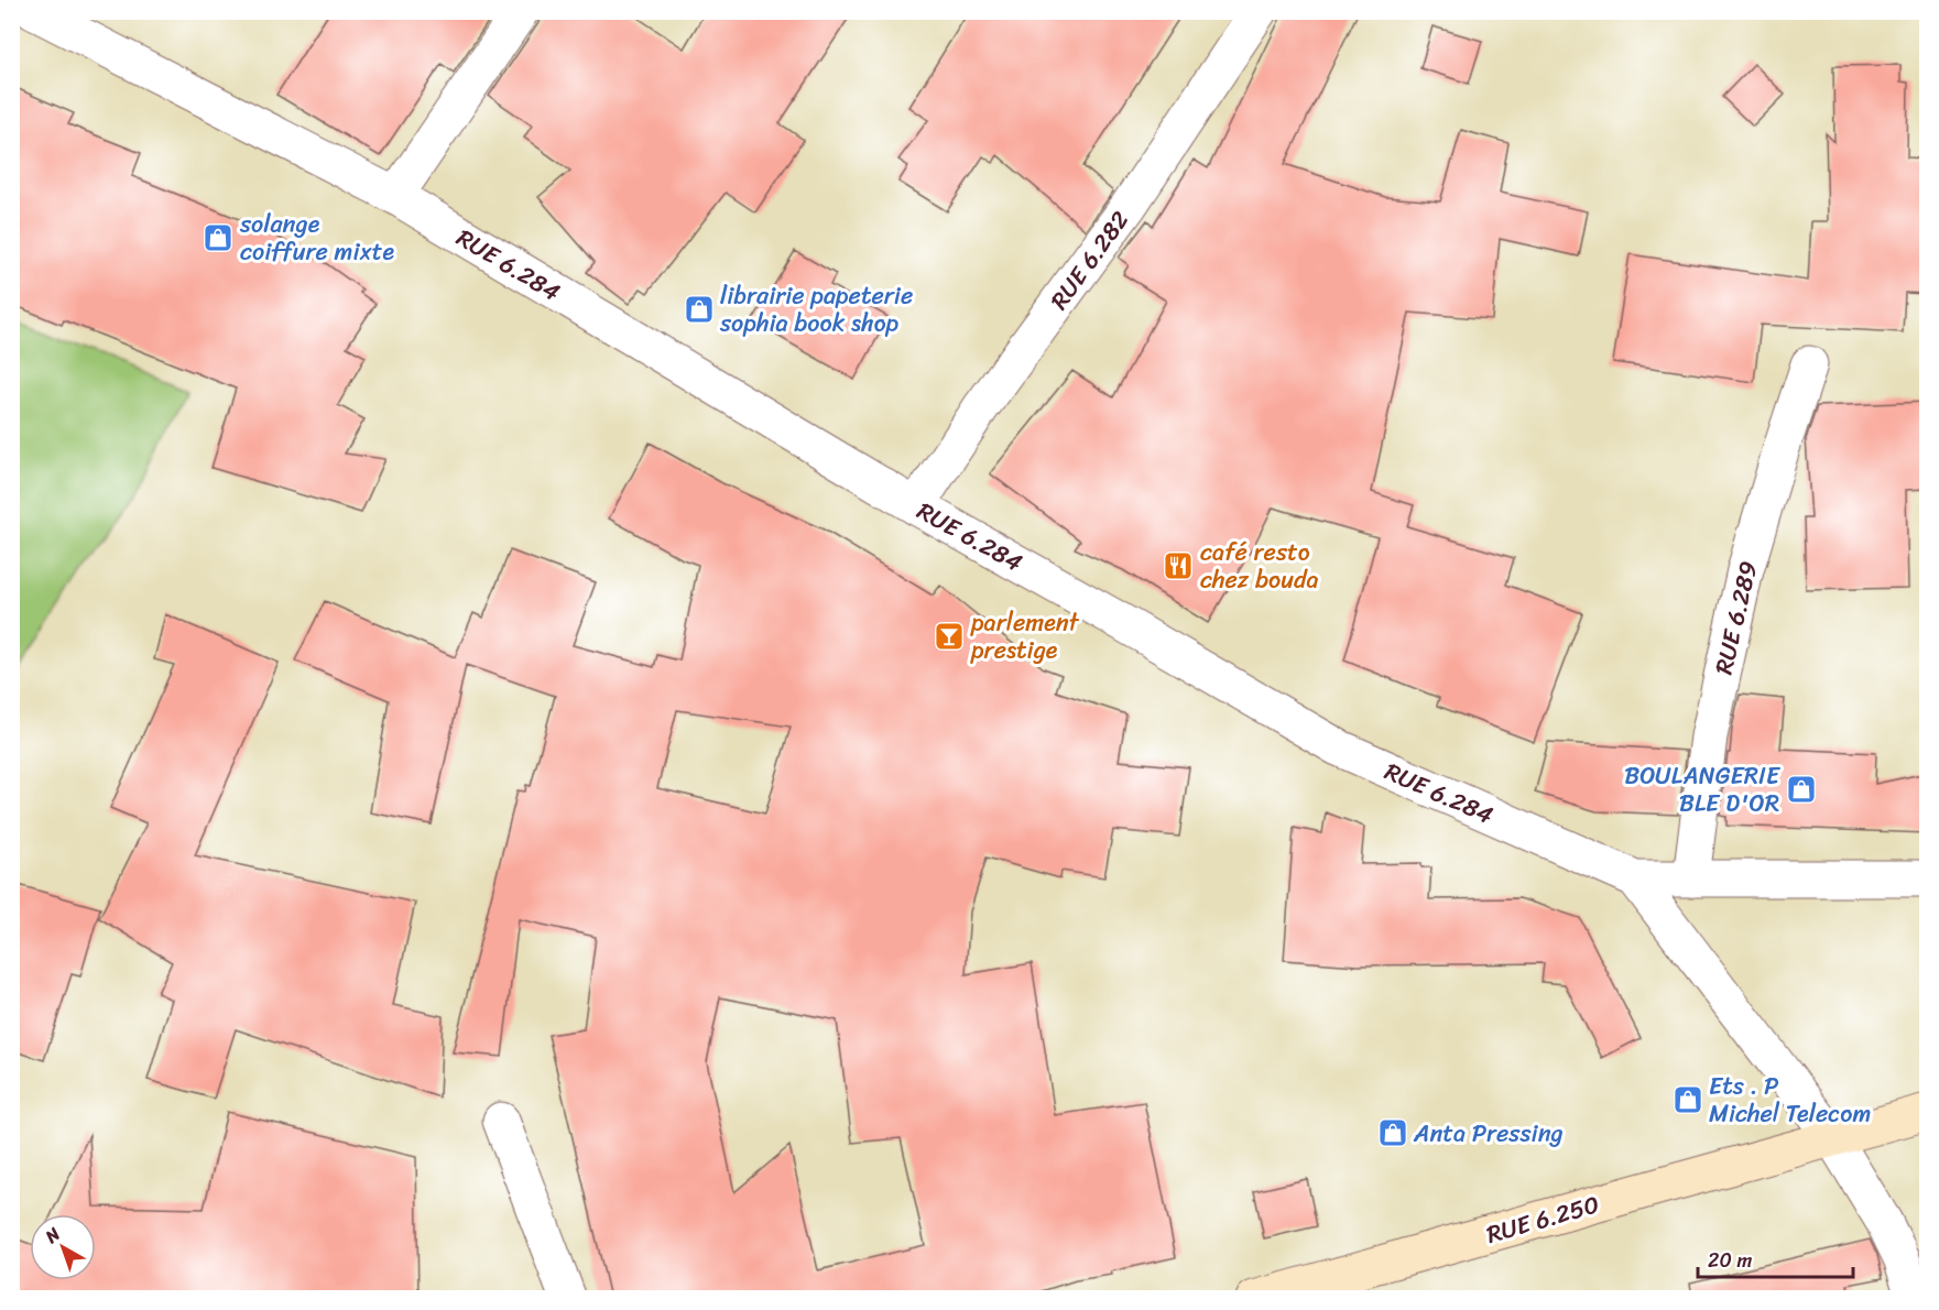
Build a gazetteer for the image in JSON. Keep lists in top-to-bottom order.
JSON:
{
  "streets": {
    "main road": ["RUE 6.250"],
    "street": ["RUE 6.282", "RUE 6.284", "RUE 6.289"]
  },
  "crossings": [
    ["RUE 6.282", "RUE 6.284"],
    ["RUE 6.284", "RUE 6.250"]
  ],
  "places": {
    "shop": [
      "solange coiffure mixte",
      "librairie papeterie sophia book shop",
      "BOULANGERIE BLE D'OR",
      "Ets . P Michel Telecom",
      "Anta Pressing"
    ],
    "restaurant": ["café resto chez bouda"],
    "bar": ["parlement prestige"]
  },
  "scale_bar": "20 m",
  "north": "top left"
}
